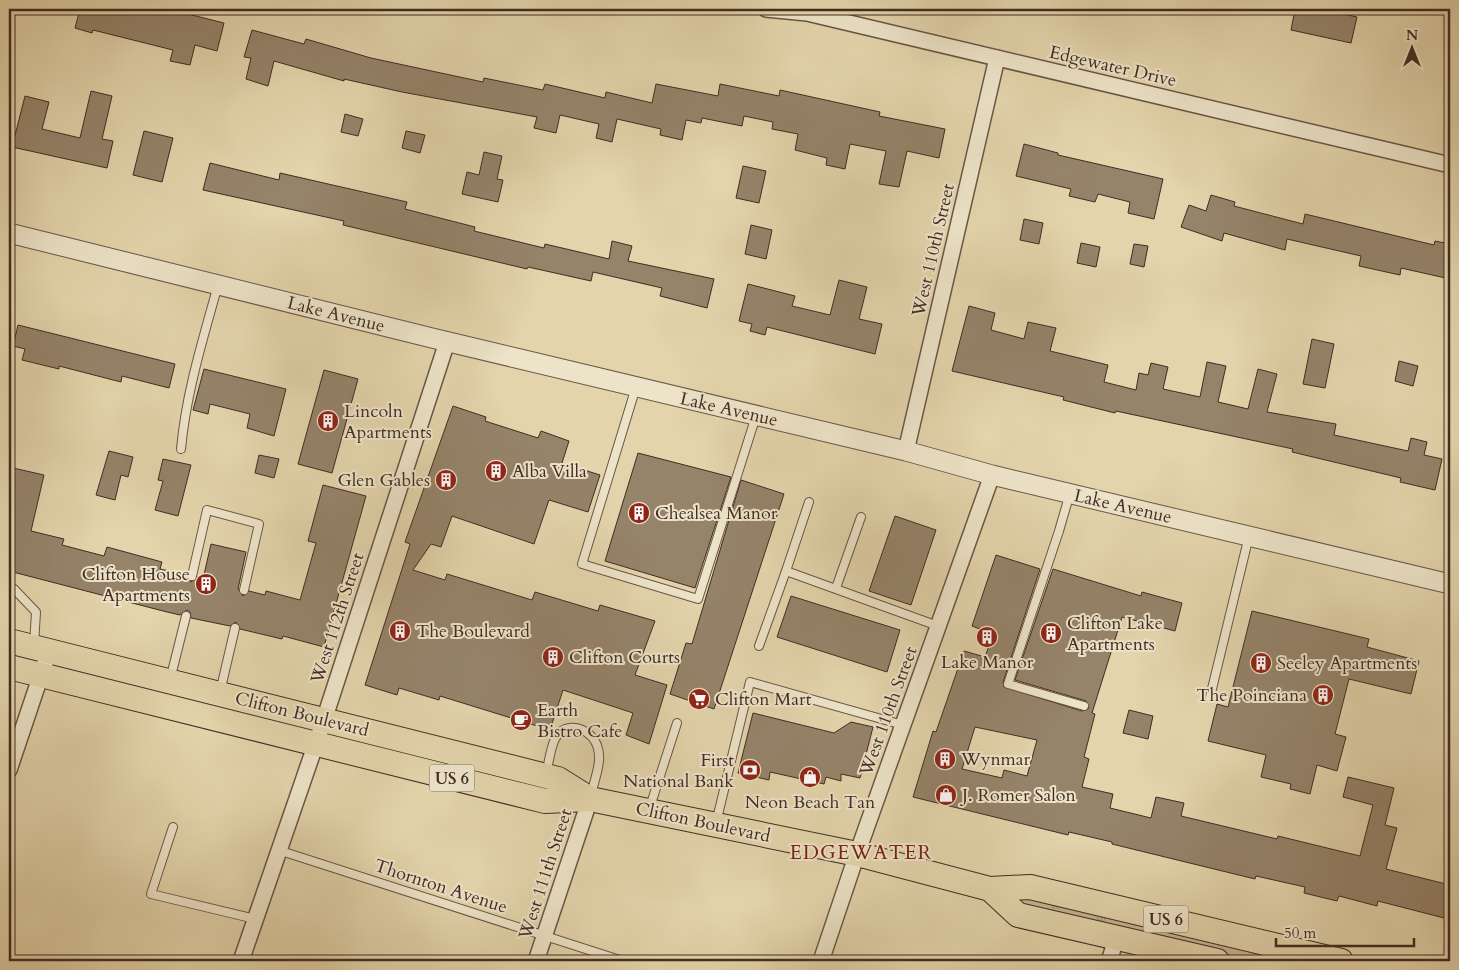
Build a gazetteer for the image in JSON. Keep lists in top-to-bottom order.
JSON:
{
  "streets": {
    "main road": ["Clifton Boulevard", "US 6"],
    "street": [
      "Edgewater Drive",
      "West 110th Street",
      "Lake Avenue",
      "West 112th Street",
      "West 111th Street"
    ],
    "lane": ["Thornton Avenue"]
  },
  "crossings": [
    ["Edgewater Drive", "West 110th Street"],
    ["West 110th Street", "Lake Avenue"],
    ["West 110th Street", "Clifton Boulevard"],
    ["Lake Avenue", "West 112th Street"],
    ["West 112th Street", "Clifton Boulevard"],
    ["West 112th Street", "Thornton Avenue"],
    ["Clifton Boulevard", "West 111th Street"],
    ["West 111th Street", "Thornton Avenue"]
  ],
  "districts": ["EDGEWATER"],
  "places": {
    "building": [
      "Lincoln Apartments",
      "Alba Villa",
      "Glen Gables",
      "Chealsea Manor",
      "Clifton House Apartments",
      "The Boulevard",
      "Clifton Lake Apartments",
      "Lake Manor",
      "Clifton Courts",
      "Seeley Apartments",
      "The Poinciana",
      "Wynmar"
    ],
    "supermarket": ["Clifton Mart"],
    "cafe": ["Earth Bistro Cafe"],
    "bank": ["First National Bank"],
    "shop": ["Neon Beach Tan", "J. Romer Salon"]
  },
  "scale_bar": "50 m",
  "north": "top"
}
